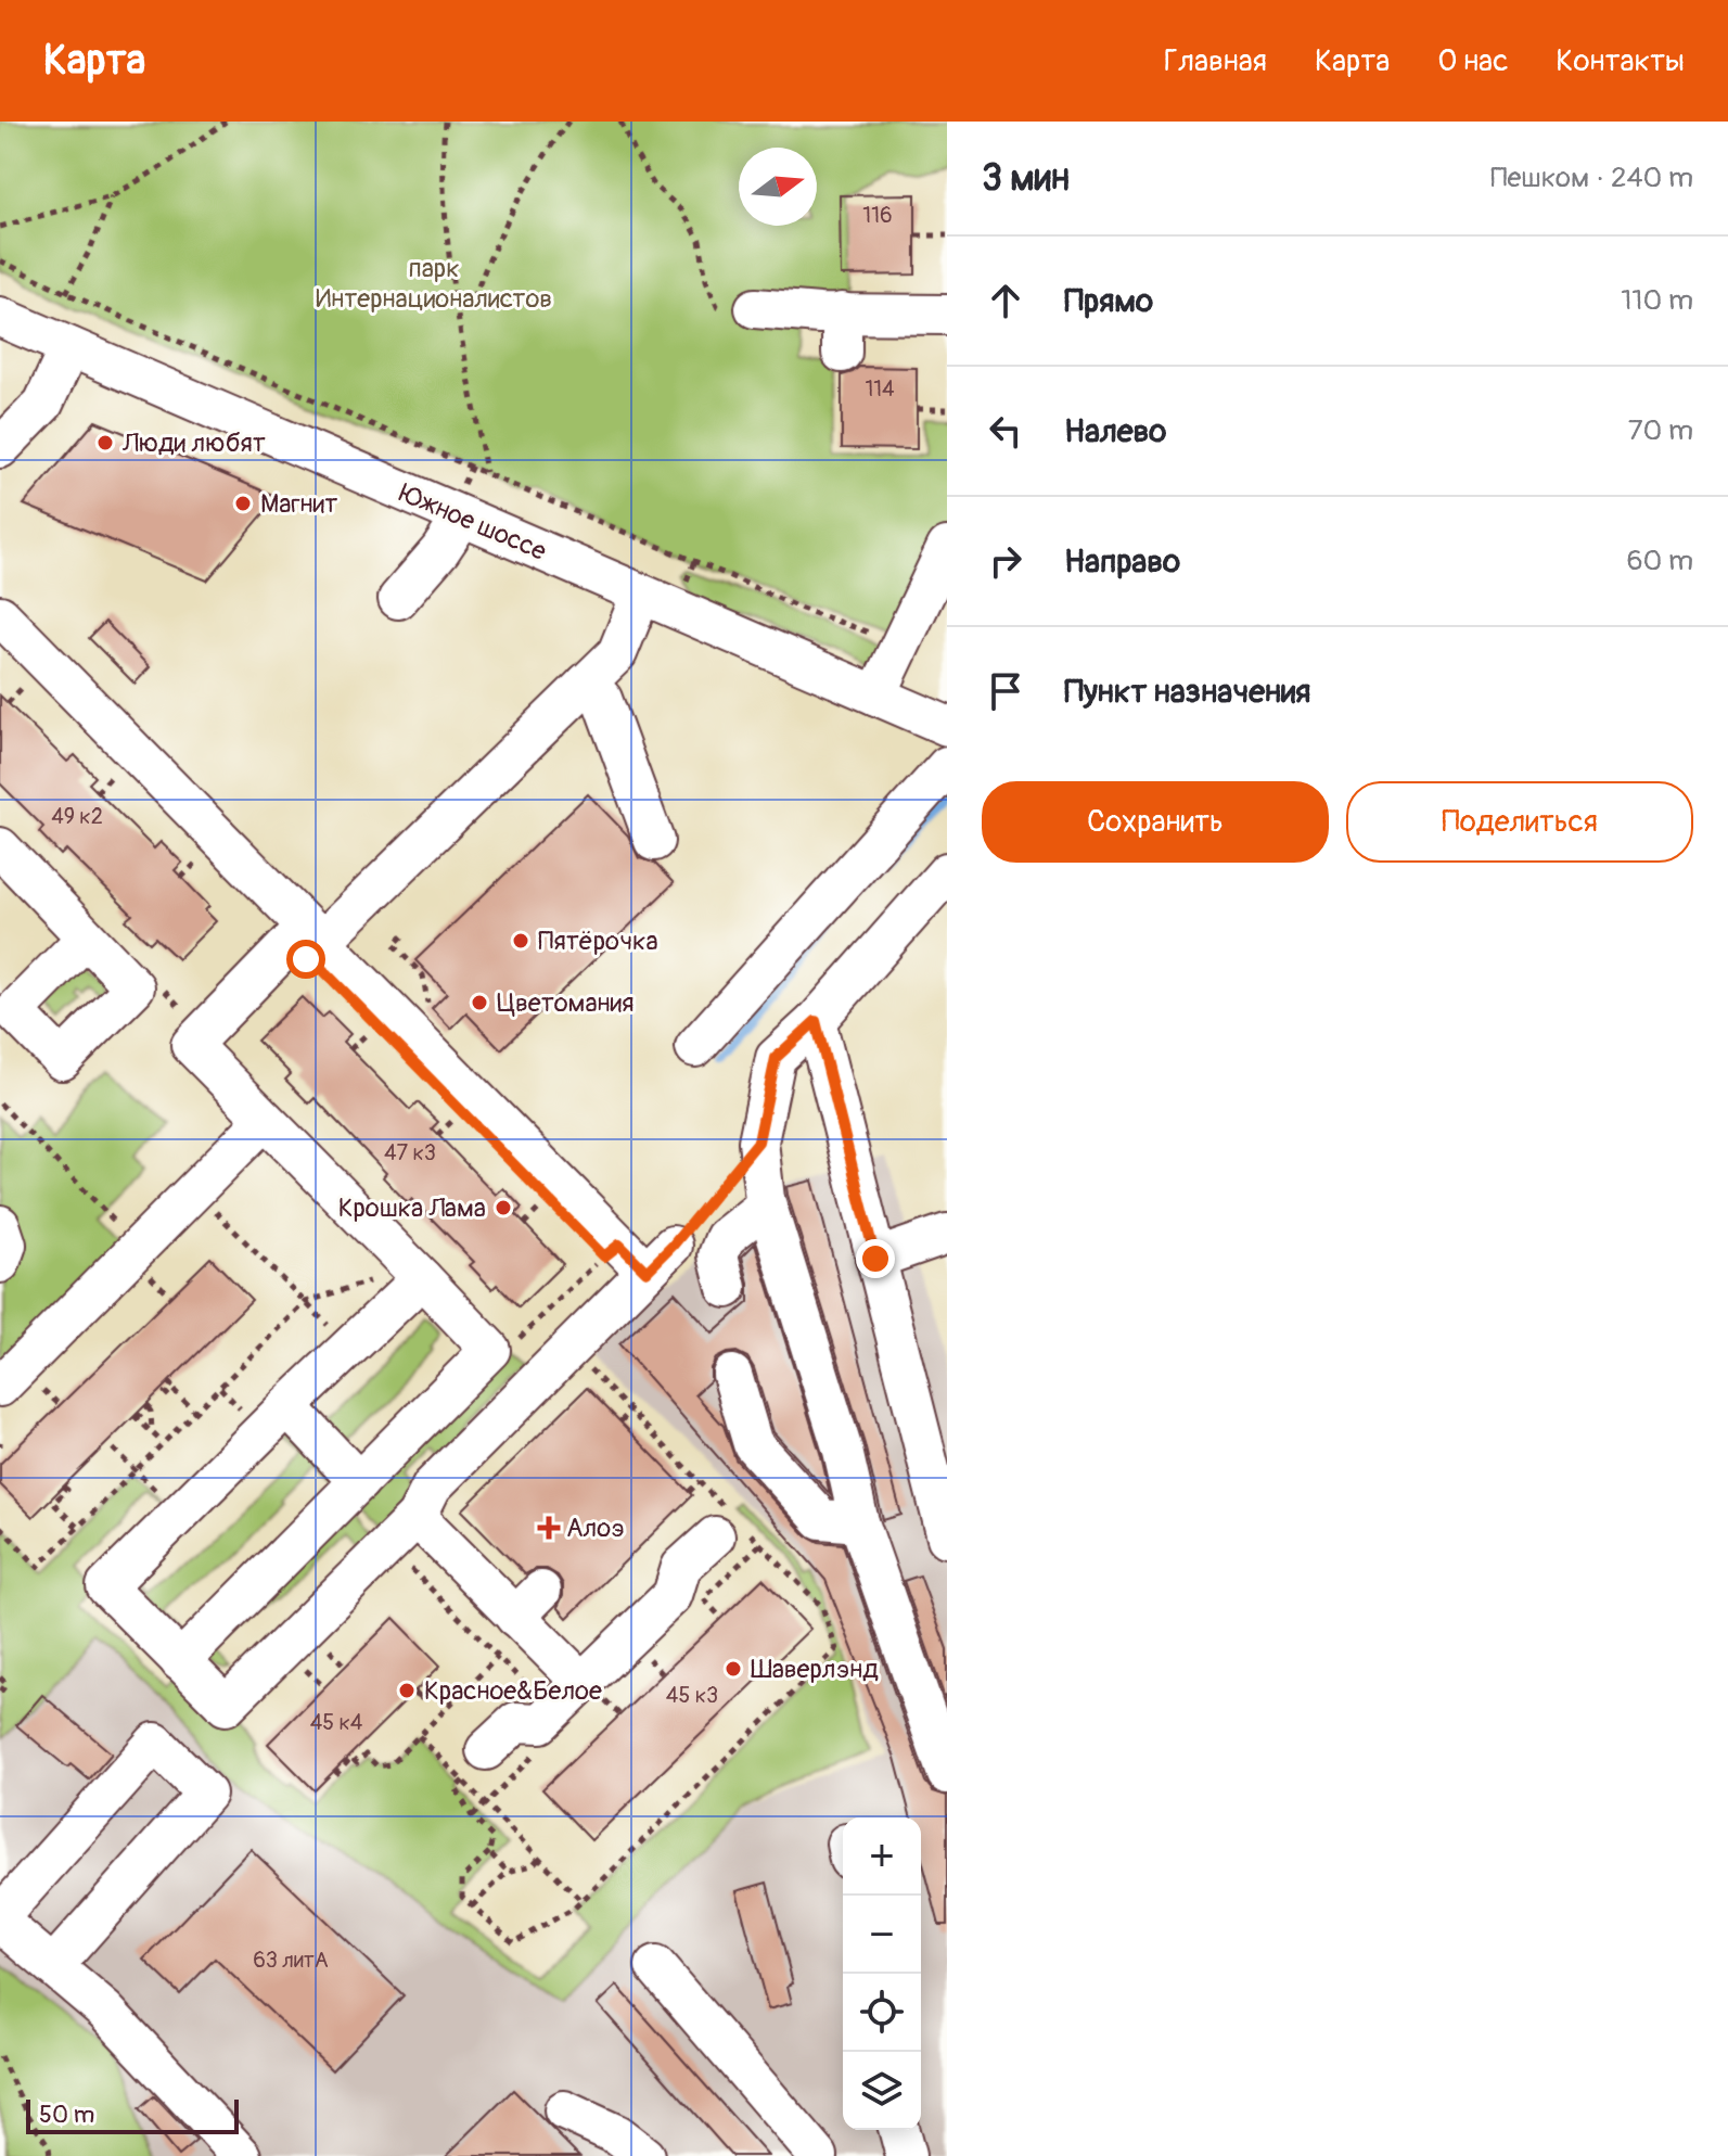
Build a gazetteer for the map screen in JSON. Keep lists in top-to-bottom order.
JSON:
{
  "streets": {
    "street": ["Южное шоссе"]
  },
  "parks": ["парк Интернационалистов"],
  "places": {
    "other": [
      "Люди любят",
      "Магнит",
      "Пятёрочка",
      "Цветомания",
      "Крошка Лама",
      "Шаверлэнд",
      "Красное&Белое"
    ],
    "health": ["Алоэ"]
  },
  "house_numbers": [
    "116",
    "114",
    "49 к2",
    "47 к3",
    "45 к3",
    "45 к4",
    "63 литА"
  ],
  "scale_bar": "50 m",
  "north": "right",
  "page": {
    "header": "Карта",
    "nav": [
      "Главная",
      "Карта",
      "О нас",
      "Контакты"
    ],
    "heading": ["3 мин", "Пешком · 240 m"],
    "list": [
      ["Прямо", "110 m"],
      ["Налево", "70 m"],
      ["Направо", "60 m"],
      "Пункт назначения"
    ],
    "buttons": ["Сохранить", "Поделиться"],
    "map_buttons": ["+", "−"],
    "scale": "50 m"
  }
}
